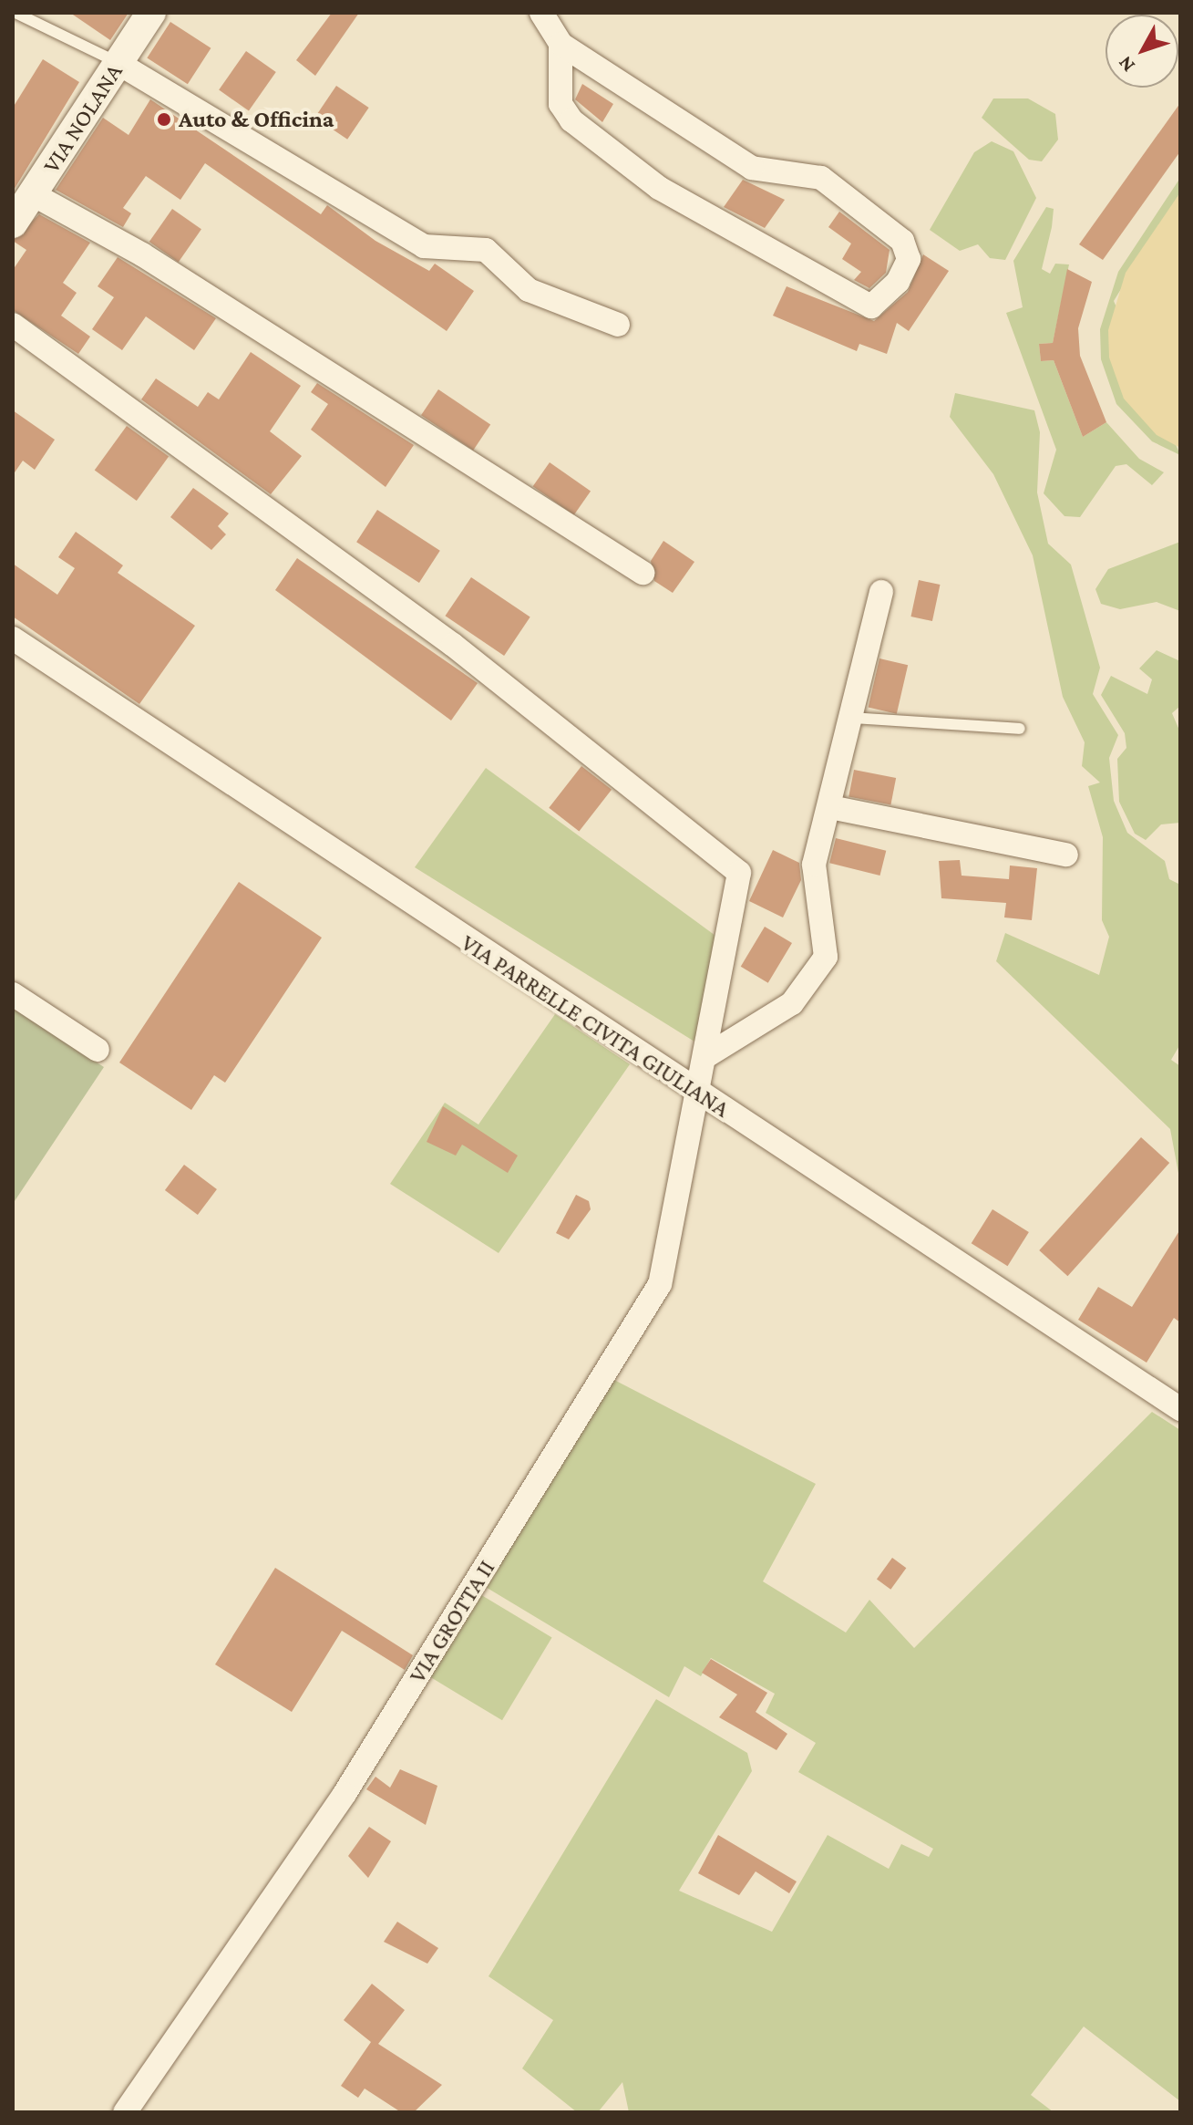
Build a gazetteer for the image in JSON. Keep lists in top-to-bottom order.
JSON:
{
  "streets": {
    "street": ["VIA NOLANA", "VIA PARRELLE CIVITA GIULIANA", "VIA GROTTA II"]
  },
  "crossings": [
    ["VIA PARRELLE CIVITA GIULIANA", "VIA GROTTA II"]
  ],
  "places": ["Auto & Officina"],
  "north": "bottom left"
}
